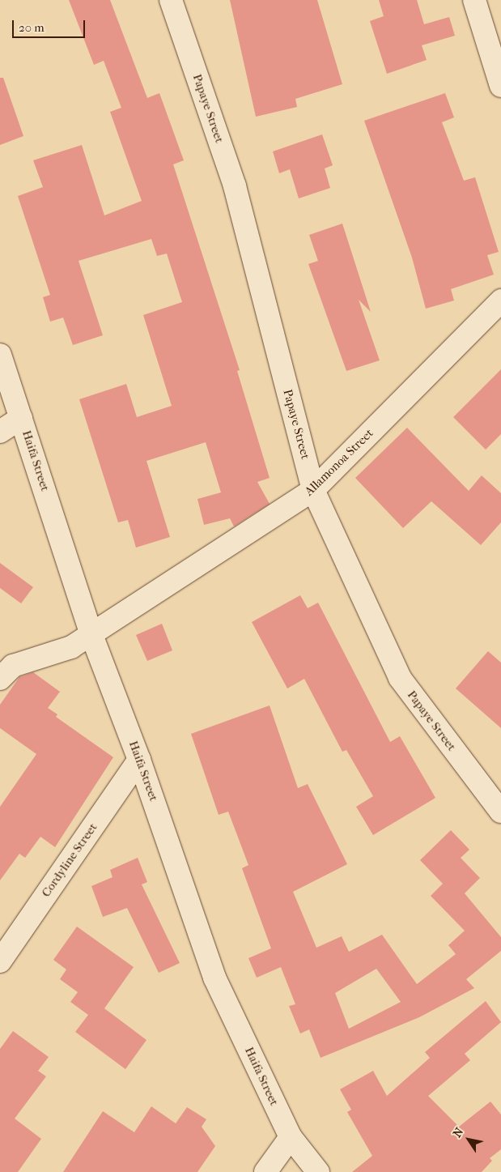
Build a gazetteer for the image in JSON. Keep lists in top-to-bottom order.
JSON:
{
  "streets": {
    "street": [
      "Papaye Street",
      "Haifa Street",
      "Allamonoa Street",
      "Cordyline Street"
    ]
  },
  "crossings": [
    ["Papaye Street", "Allamonoa Street"],
    ["Haifa Street", "Allamonoa Street"],
    ["Haifa Street", "Cordyline Street"]
  ],
  "scale_bar": "20 m",
  "north": "top left"
}
